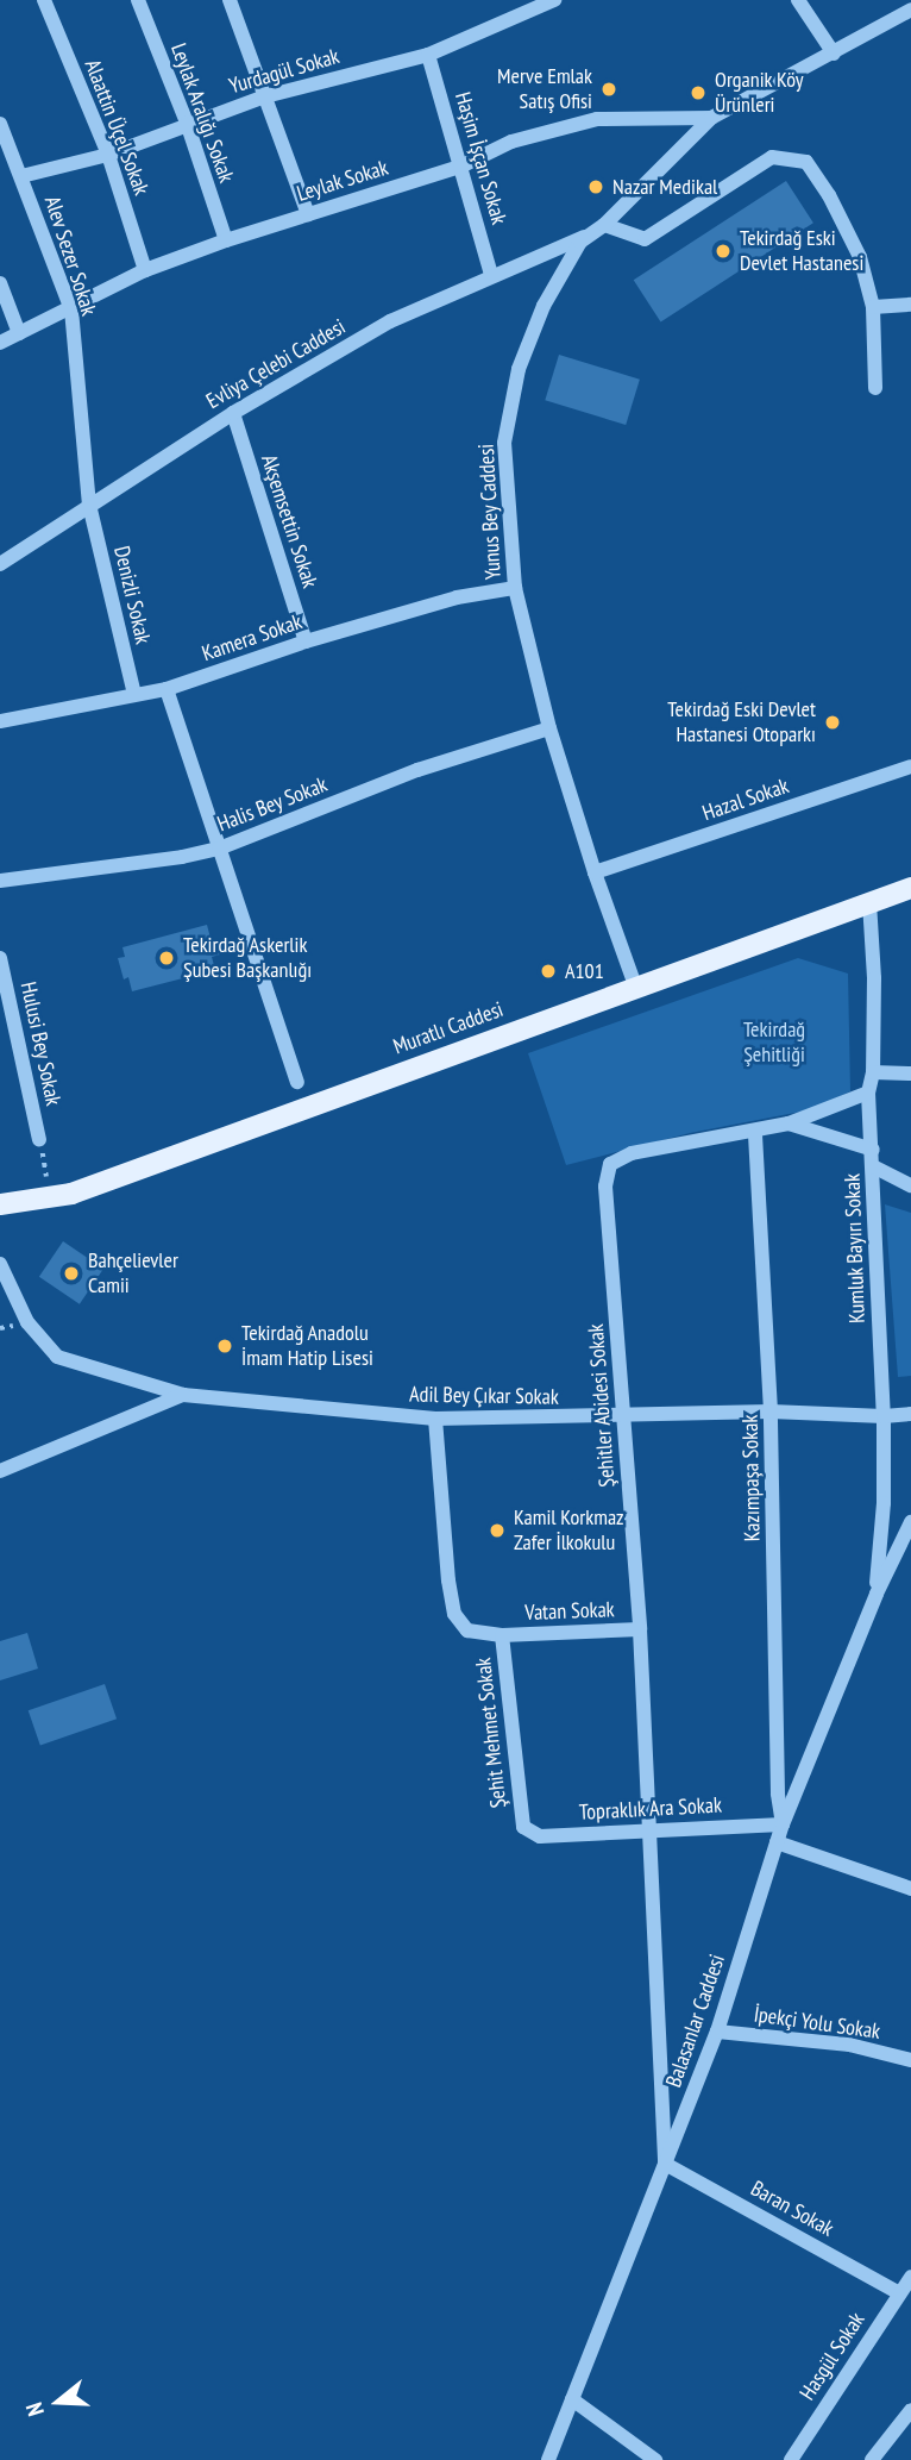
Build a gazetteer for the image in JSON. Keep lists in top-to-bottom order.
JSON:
{
  "streets": {
    "main road": ["Muratlı Caddesi"],
    "street": [
      "Yurdagül Sokak",
      "Leylak Aralığı Sokak",
      "Alaattin Üçel Sokak",
      "Haşim İşçan Sokak",
      "Leylak Sokak",
      "Alev Sezer Sokak",
      "Evliya Çelebi Caddesi",
      "Yunus Bey Caddesi",
      "Akşemsettin Sokak",
      "Denizli Sokak",
      "Kamera Sokak",
      "Hazal Sokak",
      "Halis Bey Sokak",
      "Hulusi Bey Sokak",
      "Kumluk Bayırı Sokak",
      "Adil Bey Çıkar Sokak",
      "Şehitler Abidesi Sokak",
      "Kazımpaşa Sokak",
      "Vatan Sokak",
      "Şehit Mehmet Sokak",
      "Topraklık Ara Sokak",
      "Balasanlar Caddesi",
      "İpekçi Yolu Sokak",
      "Baran Sokak",
      "Hasgül Sokak"
    ]
  },
  "crossings": [
    ["Yurdagül Sokak", "Leylak Aralığı Sokak"],
    ["Yurdagül Sokak", "Alaattin Üçel Sokak"],
    ["Yurdagül Sokak", "Haşim İşçan Sokak"],
    ["Yurdagül Sokak", "Alev Sezer Sokak"],
    ["Leylak Aralığı Sokak", "Leylak Sokak"],
    ["Alaattin Üçel Sokak", "Leylak Sokak"],
    ["Haşim İşçan Sokak", "Leylak Sokak"],
    ["Haşim İşçan Sokak", "Evliya Çelebi Caddesi"],
    ["Leylak Sokak", "Alev Sezer Sokak"],
    ["Leylak Sokak", "Yunus Bey Caddesi"],
    ["Alev Sezer Sokak", "Evliya Çelebi Caddesi"],
    ["Alev Sezer Sokak", "Denizli Sokak"],
    ["Evliya Çelebi Caddesi", "Yunus Bey Caddesi"],
    ["Evliya Çelebi Caddesi", "Akşemsettin Sokak"],
    ["Evliya Çelebi Caddesi", "Denizli Sokak"],
    ["Yunus Bey Caddesi", "Kamera Sokak"],
    ["Yunus Bey Caddesi", "Hazal Sokak"],
    ["Yunus Bey Caddesi", "Halis Bey Sokak"],
    ["Yunus Bey Caddesi", "Muratlı Caddesi"],
    ["Akşemsettin Sokak", "Kamera Sokak"],
    ["Denizli Sokak", "Kamera Sokak"],
    ["Muratlı Caddesi", "Kumluk Bayırı Sokak"],
    ["Kumluk Bayırı Sokak", "Adil Bey Çıkar Sokak"],
    ["Kumluk Bayırı Sokak", "Şehitler Abidesi Sokak"],
    ["Kumluk Bayırı Sokak", "Balasanlar Caddesi"],
    ["Adil Bey Çıkar Sokak", "Şehitler Abidesi Sokak"],
    ["Adil Bey Çıkar Sokak", "Kazımpaşa Sokak"],
    ["Adil Bey Çıkar Sokak", "Şehit Mehmet Sokak"],
    ["Şehitler Abidesi Sokak", "Kazımpaşa Sokak"],
    ["Şehitler Abidesi Sokak", "Vatan Sokak"],
    ["Şehitler Abidesi Sokak", "Topraklık Ara Sokak"],
    ["Şehitler Abidesi Sokak", "Balasanlar Caddesi"],
    ["Şehitler Abidesi Sokak", "Baran Sokak"],
    ["Kazımpaşa Sokak", "Topraklık Ara Sokak"],
    ["Kazımpaşa Sokak", "Balasanlar Caddesi"],
    ["Vatan Sokak", "Şehit Mehmet Sokak"],
    ["Şehit Mehmet Sokak", "Topraklık Ara Sokak"],
    ["Topraklık Ara Sokak", "Balasanlar Caddesi"],
    ["Balasanlar Caddesi", "İpekçi Yolu Sokak"],
    ["Balasanlar Caddesi", "Baran Sokak"],
    ["Baran Sokak", "Hasgül Sokak"]
  ],
  "parks": ["Tekirdağ Şehitliği"],
  "places": [
    "Merve Emlak Satış Ofisi",
    "Organik Köy Ürünleri",
    "Nazar Medikal",
    "Tekirdağ Eski Devlet Hastanesi",
    "Tekirdağ Eski Devlet Hastanesi Otoparkı",
    "Tekirdağ Askerlik Şubesi Başkanlığı",
    "A101",
    "Bahçelievler Camii",
    "Tekirdağ Anadolu İmam Hatip Lisesi",
    "Kamil Korkmaz Zafer İlkokulu"
  ],
  "north": "left"
}
